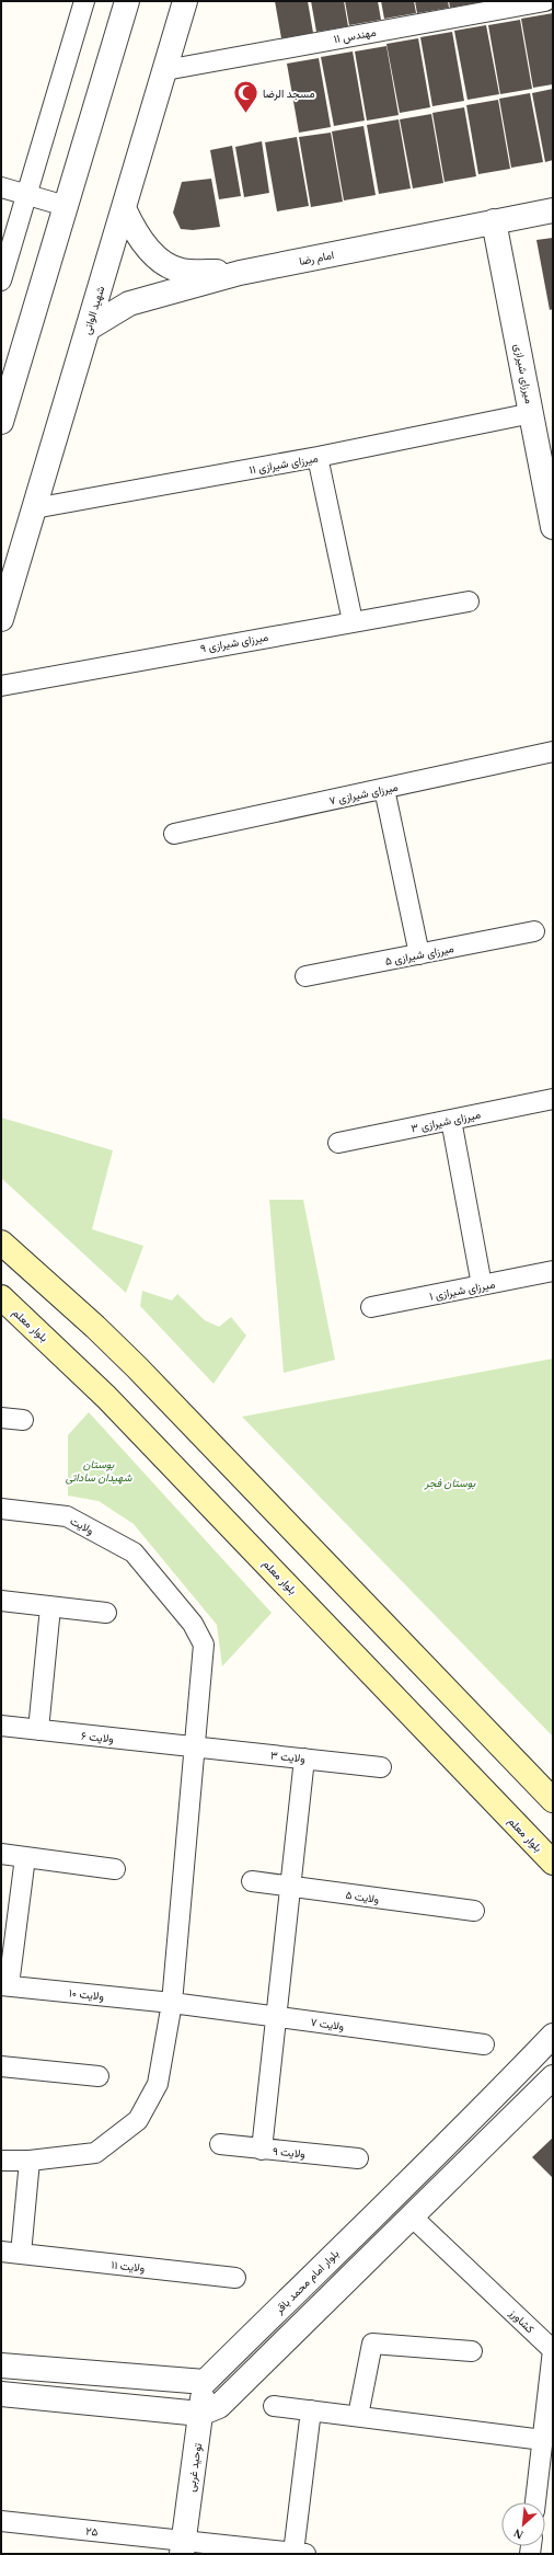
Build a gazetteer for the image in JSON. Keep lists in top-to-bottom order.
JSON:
{
  "streets": {
    "main road": ["بلوار معلم"],
    "street": [
      "مهندس ۱۱",
      "امام رضا",
      "شهید الوانی",
      "میرزای شیرازی",
      "میرزای شیرازی ۱۱",
      "میرزای شیرازی ۹",
      "میرزای شیرازی ۷",
      "میرزای شیرازی ۵",
      "میرزای شیرازی ۳",
      "میرزای شیرازی ۱",
      "ولایت",
      "ولایت ۶",
      "ولایت ۳",
      "ولایت ۵",
      "ولایت ۱۰",
      "ولایت ۷",
      "ولایت ۹",
      "ولایت ۱۱",
      "بلوار امام محمد باقر",
      "کشاورز",
      "توحید غربی",
      "۲۵"
    ]
  },
  "crossings": [
    ["مهندس ۱۱", "شهید الوانی"],
    ["امام رضا", "شهید الوانی"],
    ["امام رضا", "میرزای شیرازی"],
    ["شهید الوانی", "میرزای شیرازی ۱۱"],
    ["میرزای شیرازی", "میرزای شیرازی ۱۱"],
    ["ولایت", "ولایت ۶"],
    ["ولایت", "ولایت ۳"],
    ["ولایت ۶", "ولایت ۳"],
    ["ولایت ۱۰", "ولایت ۷"],
    ["بلوار امام محمد باقر", "توحید غربی"],
    ["توحید غربی", "۲۵"]
  ],
  "parks": ["بوستان شهیدان ساداتی", "بوستان فجر"],
  "places": {
    "mosque": ["مسجد الرضا"]
  },
  "north": "bottom left"
}
